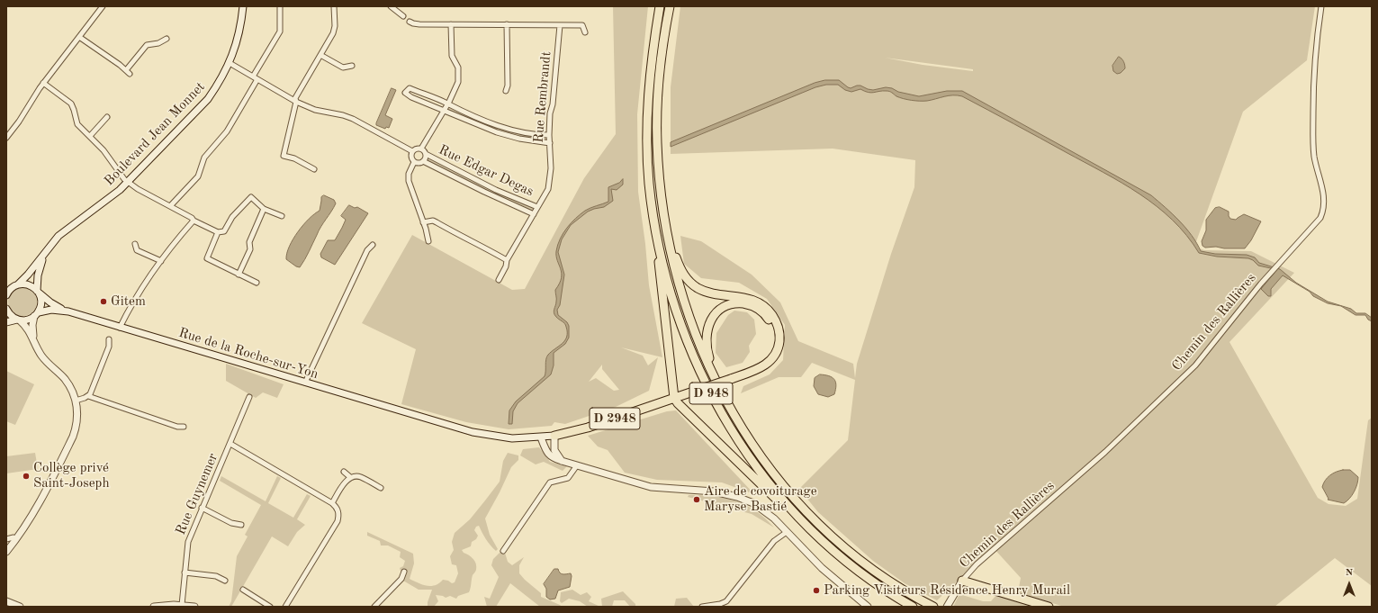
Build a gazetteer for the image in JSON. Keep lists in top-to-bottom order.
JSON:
{
  "streets": {
    "highway": ["D 948", "D 2948"],
    "main road": ["Boulevard Jean Monnet", "Rue de la Roche-sur-Yon"],
    "street": [
      "Rue Rembrandt",
      "Rue Edgar Degas",
      "Chemin des Rallières",
      "Rue Guynemer"
    ]
  },
  "crossings": [
    ["Rue Rembrandt", "Rue Edgar Degas"],
    ["Boulevard Jean Monnet", "Rue de la Roche-sur-Yon"],
    ["Rue de la Roche-sur-Yon", "D 2948"]
  ],
  "places": [
    "Gitem",
    "Collège privé Saint-Joseph",
    "Aire de covoiturage Maryse Bastié",
    "Parking Visiteurs Résidence Henry Murail"
  ],
  "north": "top"
}
